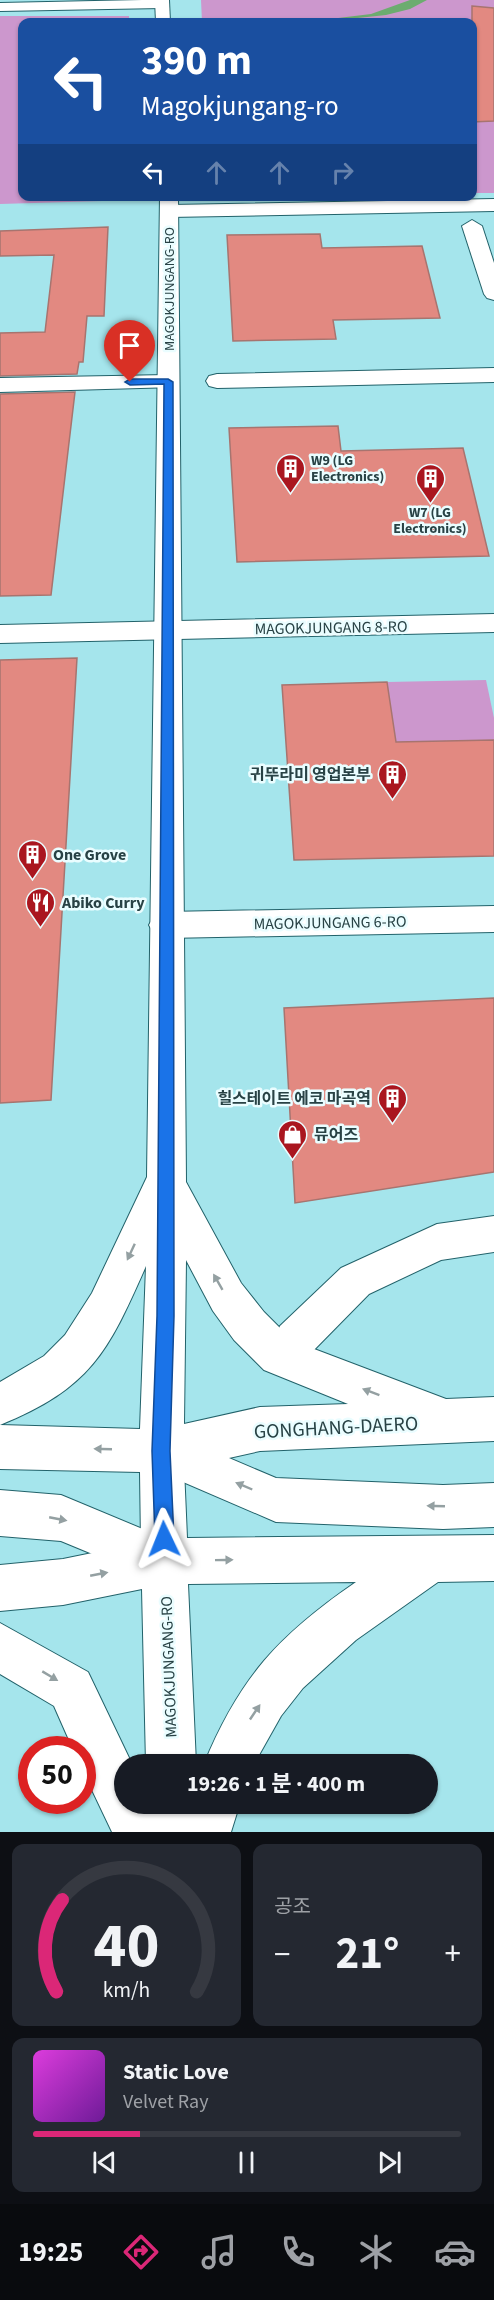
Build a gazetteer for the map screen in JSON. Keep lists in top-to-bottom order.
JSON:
{
  "streets": {
    "main road": [
      "MAGOKJUNGANG-RO",
      "MAGOKJUNGANG 8-RO",
      "MAGOKJUNGANG 6-RO",
      "GONGHANG-DAERO"
    ]
  },
  "crossings": [
    ["MAGOKJUNGANG-RO", "MAGOKJUNGANG 8-RO"],
    ["MAGOKJUNGANG-RO", "MAGOKJUNGANG 6-RO"],
    ["MAGOKJUNGANG-RO", "GONGHANG-DAERO"]
  ],
  "places": {
    "building": [
      "W9 (LG Electronics)",
      "W7 (LG Electronics)",
      "귀뚜라미 영업본부",
      "One Grove",
      "힐스테이트 에코 마곡역"
    ],
    "restaurant": ["Abiko Curry"],
    "shop": ["뮤어즈"]
  },
  "page": {
    "turn": ["390 m", "Magokjungang-ro"],
    "limit": "50",
    "trip": "19:26 · 1 분 · 400 m",
    "tile": "공조",
    "heat": ["−", "21°", "+"],
    "song": ["Static Love", "Velvet Ray"],
    "tabs": "19:25",
    "gauge": ["40", "km/h"]
  }
}
